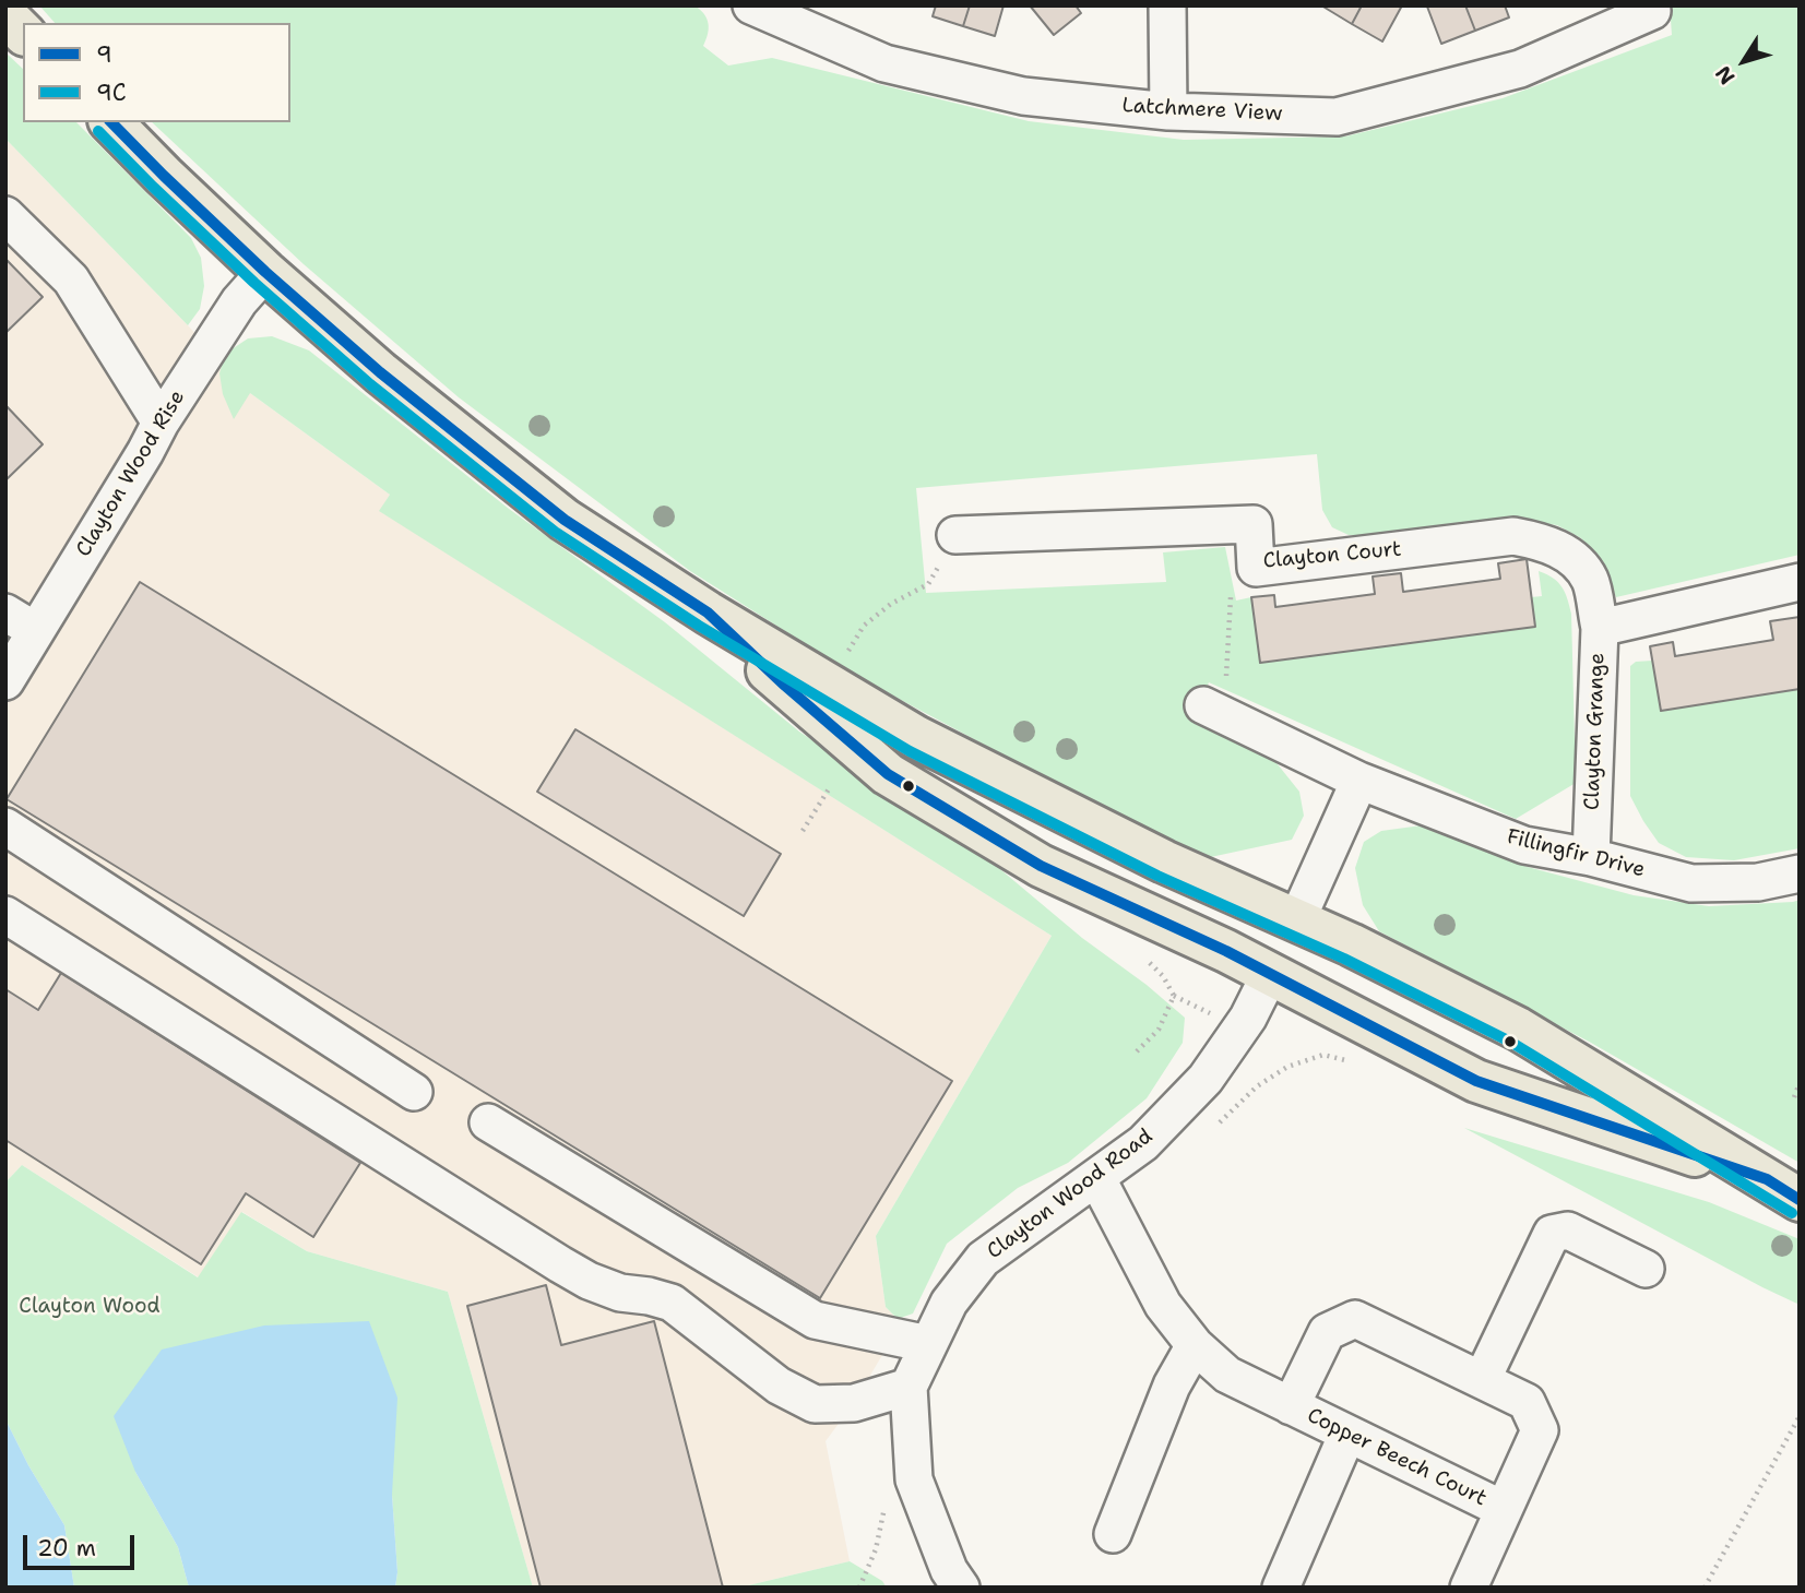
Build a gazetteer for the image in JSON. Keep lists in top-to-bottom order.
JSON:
{
  "streets": {
    "street": [
      "Latchmere View",
      "Clayton Wood Rise",
      "Clayton Court",
      "Clayton Grange",
      "Fillingfir Drive",
      "Clayton Wood Road",
      "Copper Beech Court"
    ]
  },
  "crossings": [
    ["Clayton Court", "Clayton Grange"],
    ["Clayton Grange", "Fillingfir Drive"],
    ["Clayton Wood Road", "Copper Beech Court"]
  ],
  "parks": ["Clayton Wood"],
  "lines": ["transit line 9", "transit line 9C"],
  "legend": ["9", "9C"],
  "scale_bar": "20 m",
  "north": "bottom left"
}
